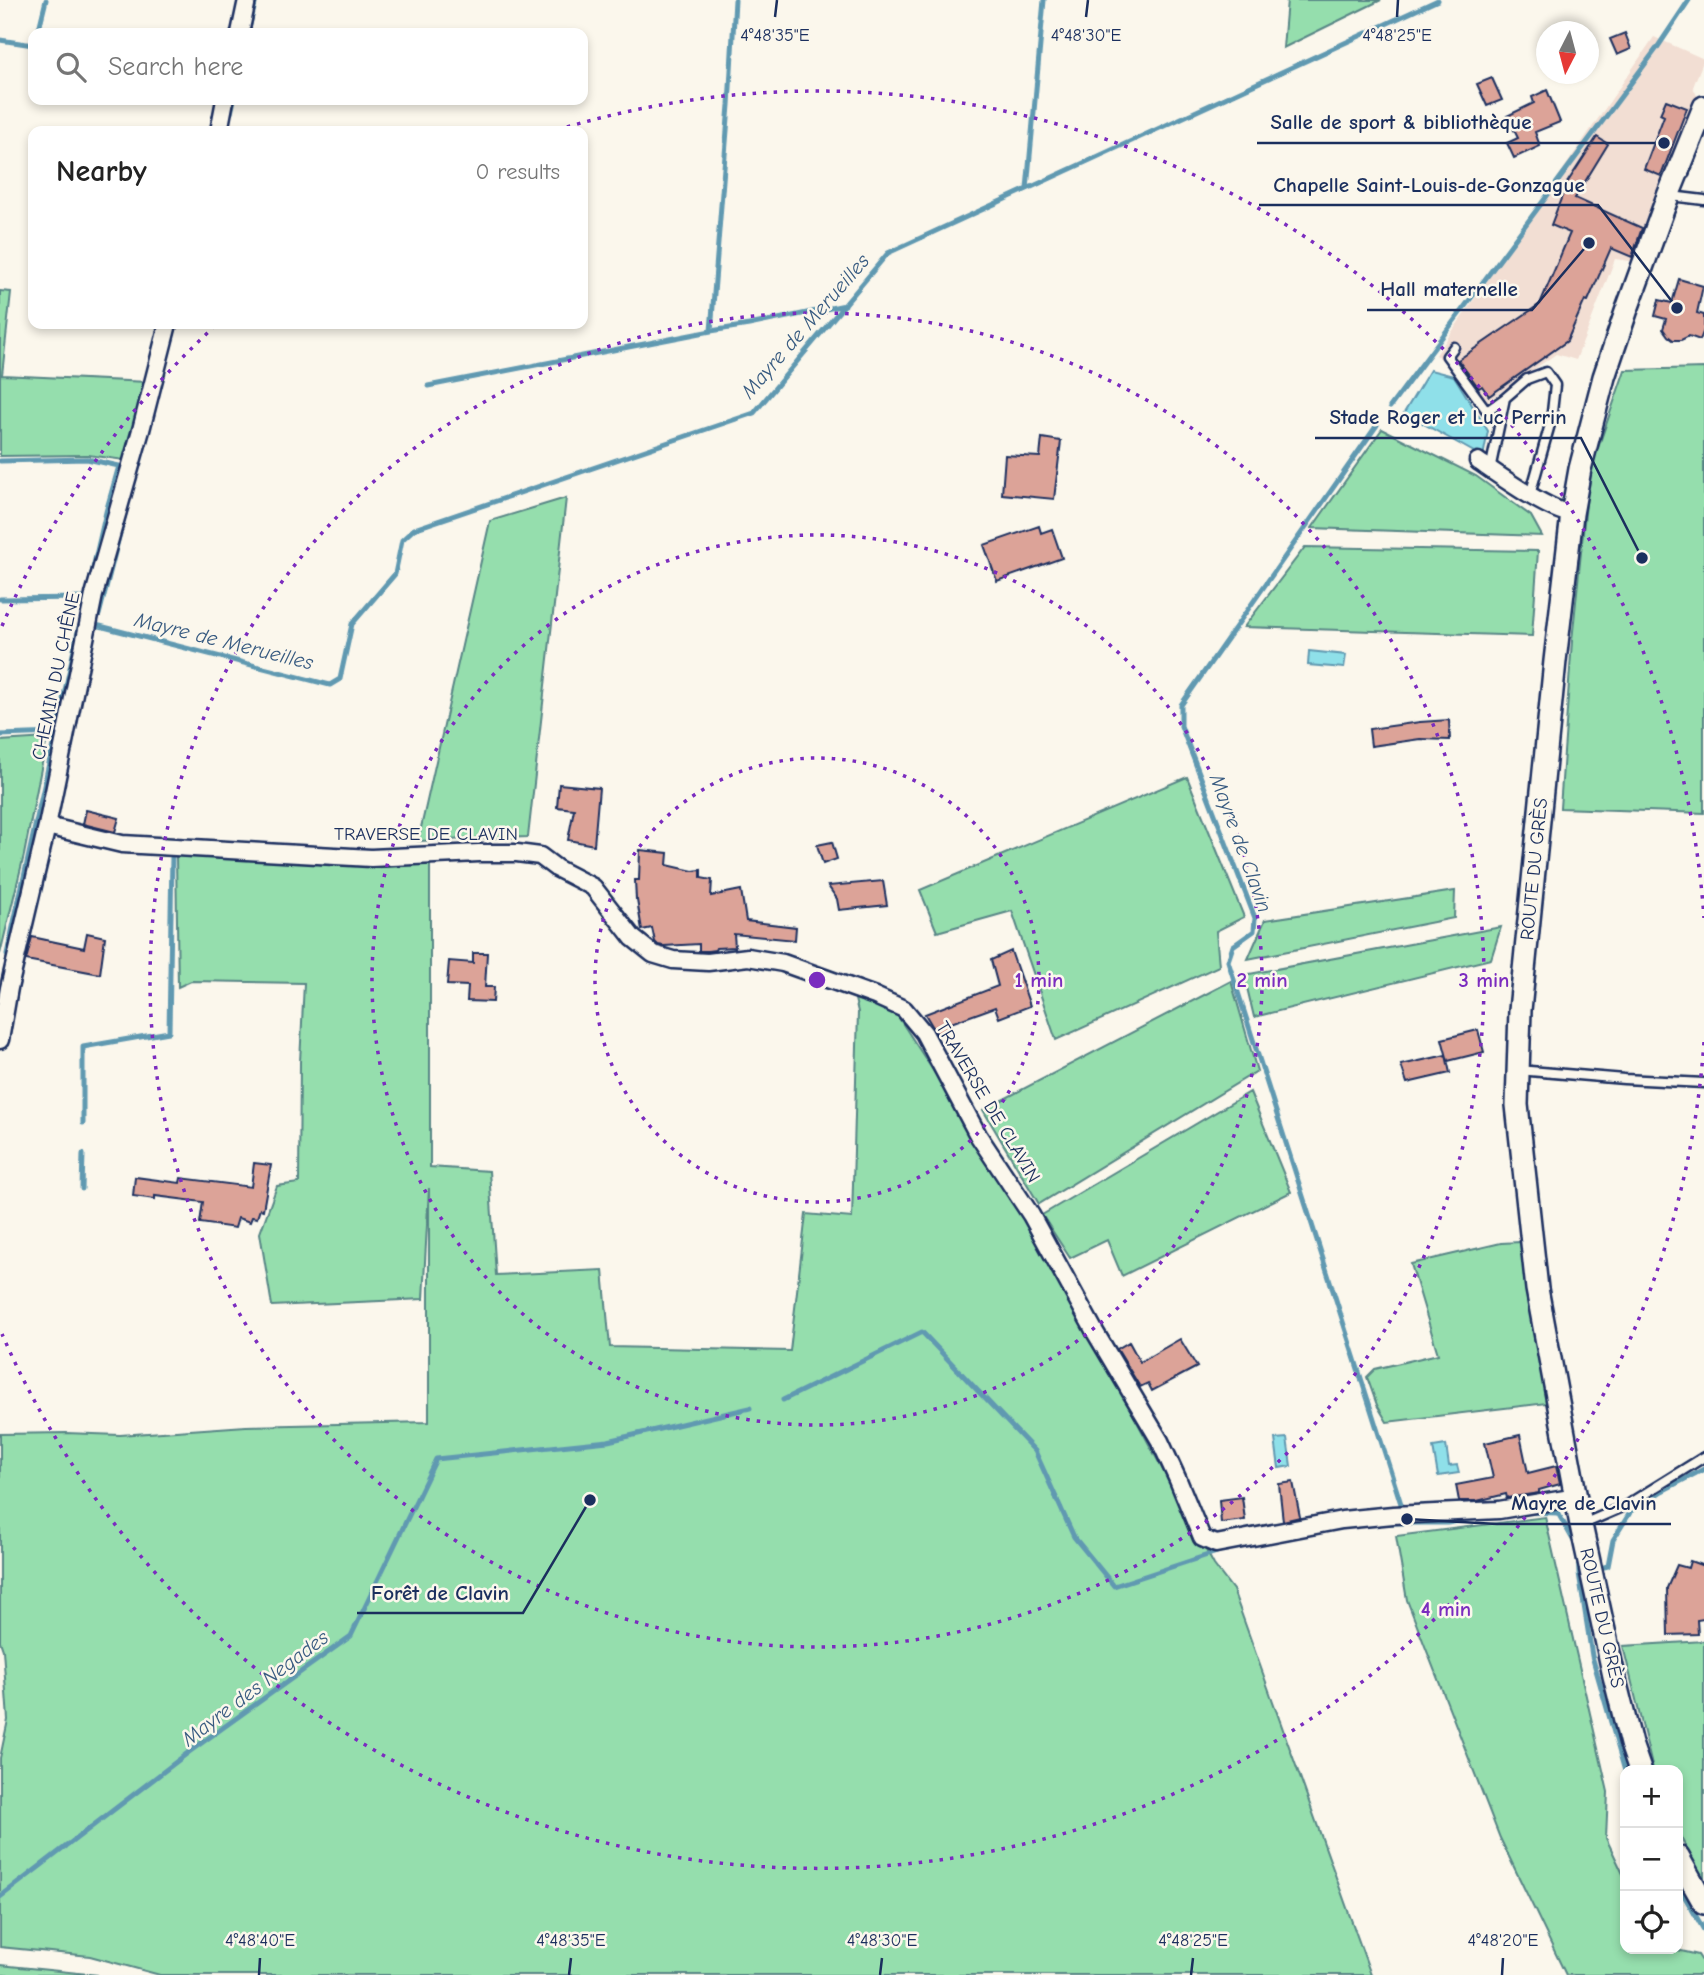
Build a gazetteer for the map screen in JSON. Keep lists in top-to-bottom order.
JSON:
{
  "streets": {
    "street": ["CHEMIN DU CHÊNE", "TRAVERSE DE CLAVIN", "ROUTE DU GRÈS"]
  },
  "crossings": [
    ["CHEMIN DU CHÊNE", "TRAVERSE DE CLAVIN"],
    ["TRAVERSE DE CLAVIN", "ROUTE DU GRÈS"]
  ],
  "water": ["Mayre de Merueilles", "Mayre de Clavin", "Mayre des Negades"],
  "places": [
    "Salle de sport & bibliothèque",
    "Hall maternelle",
    "Chapelle Saint-Louis-de-Gonzague",
    "Stade Roger et Luc Perrin",
    "Forêt de Clavin",
    "Mayre de Clavin"
  ],
  "north": "bottom",
  "page": {
    "search": "Search here",
    "heading": ["Nearby", "0 results"],
    "map_buttons": ["+", "−"]
  },
  "coordinates": [
    "4°48'35\"E",
    "4°48'30\"E",
    "4°48'25\"E",
    "4°48'40\"E",
    "4°48'20\"E"
  ],
  "rings": [
    "1 min",
    "2 min",
    "3 min",
    "4 min"
  ]
}
